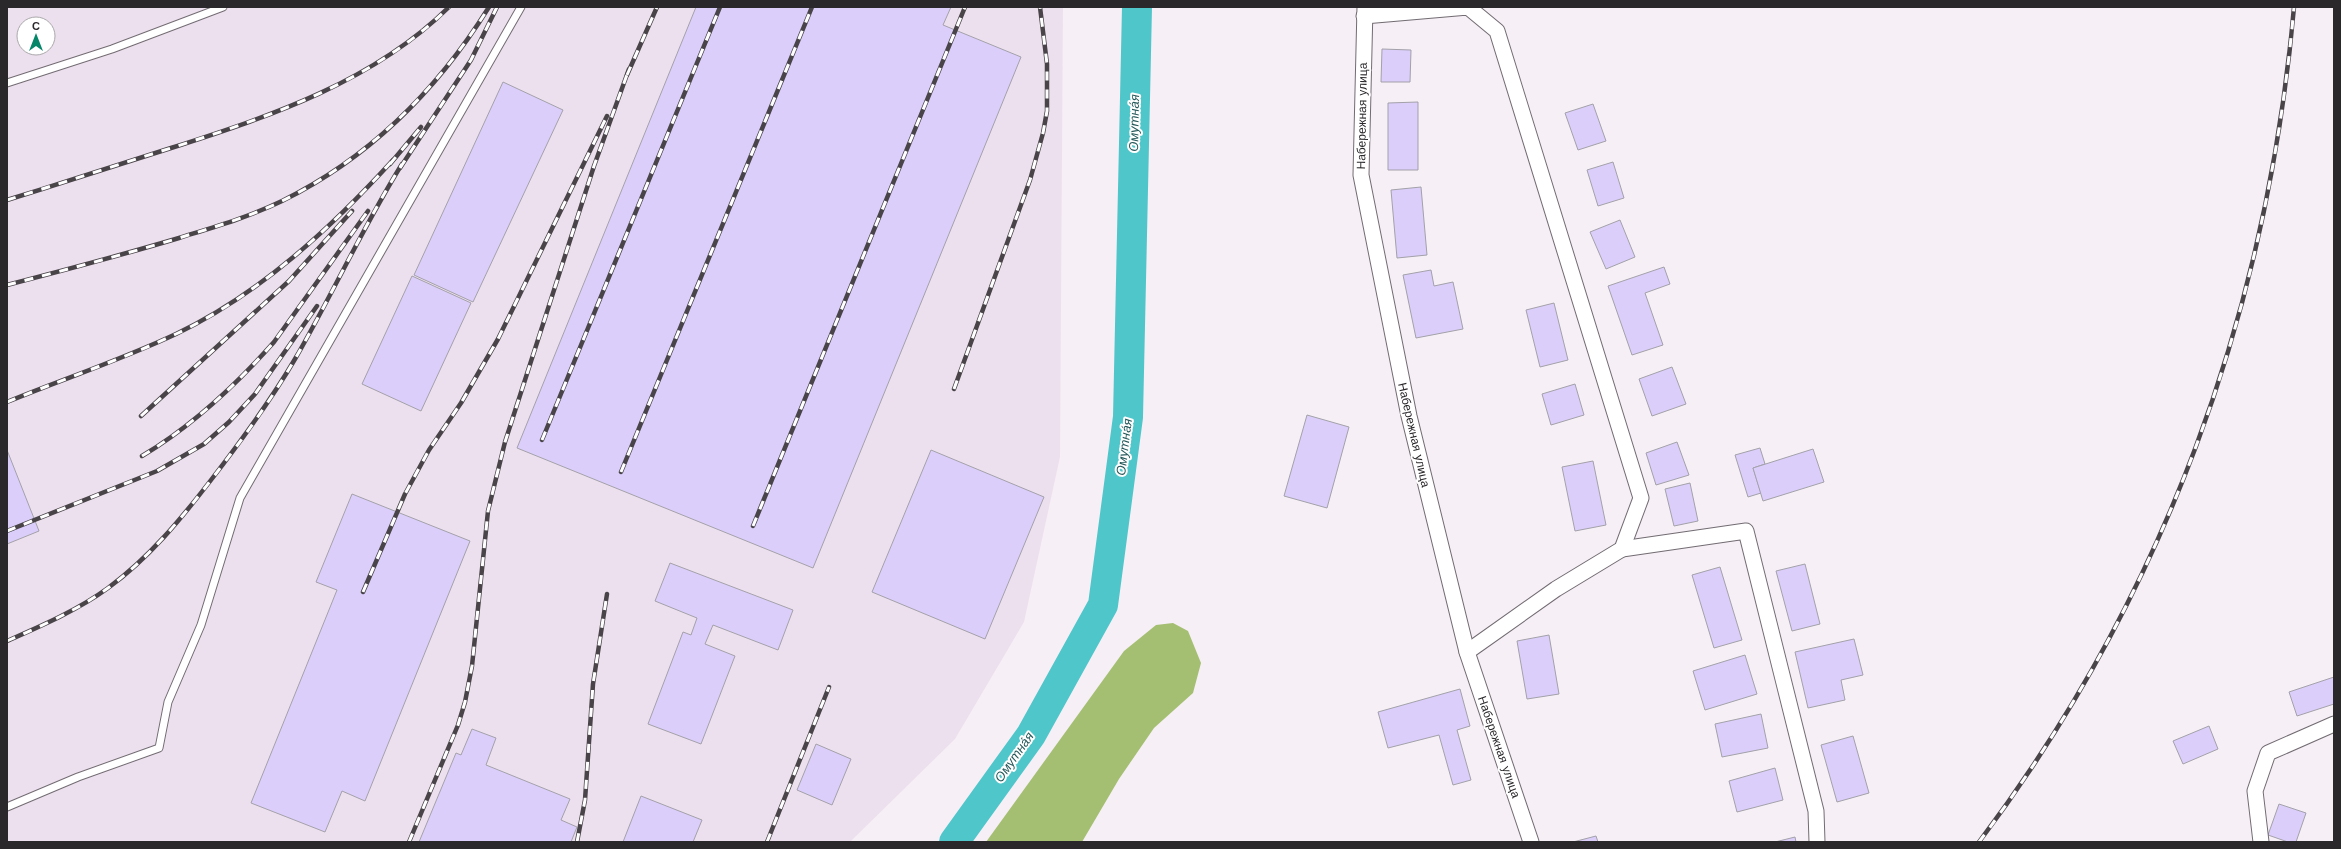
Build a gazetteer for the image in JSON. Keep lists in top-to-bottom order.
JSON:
{
  "streets": {
    "street": ["Набережная улица"]
  },
  "water": ["Омутна́я"],
  "north": "top"
}
